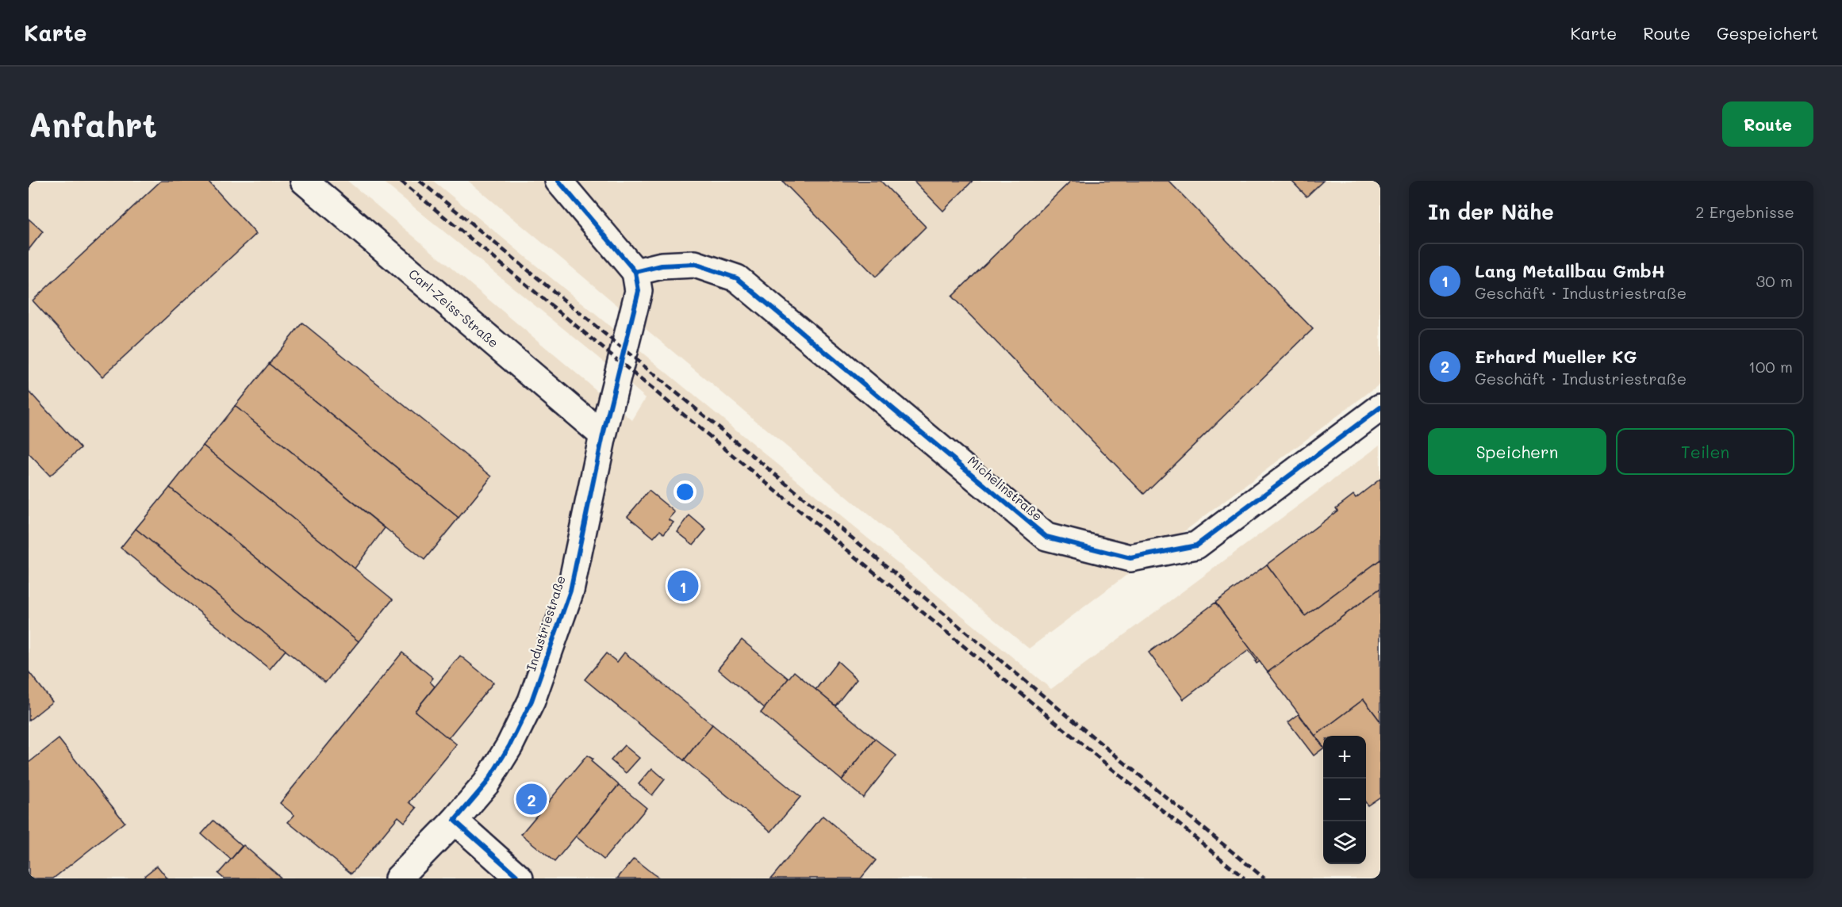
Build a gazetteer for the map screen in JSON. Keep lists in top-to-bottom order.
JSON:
{
  "streets": {
    "street": ["Carl-Zeiss-Straße", "Michelinstraße", "Industriestraße"]
  },
  "crossings": [
    ["Carl-Zeiss-Straße", "Industriestraße"],
    ["Michelinstraße", "Industriestraße"]
  ],
  "page": {
    "header": "Karte",
    "nav": ["Karte", "Route", "Gespeichert"],
    "buttons": [
      "Route",
      ["Speichern", "Teilen"]
    ],
    "title": "Anfahrt",
    "heading": ["In der Nähe", "2 Ergebnisse"],
    "list": [
      {
        "mark": "1",
        "name": "Lang Metallbau GmbH",
        "note": "Geschäft · Industriestraße",
        "value": "30 m"
      },
      {
        "mark": "2",
        "name": "Erhard Mueller KG",
        "note": "Geschäft · Industriestraße",
        "value": "100 m"
      }
    ],
    "pins": ["1", "2"],
    "map_buttons": ["+", "−"]
  }
}
